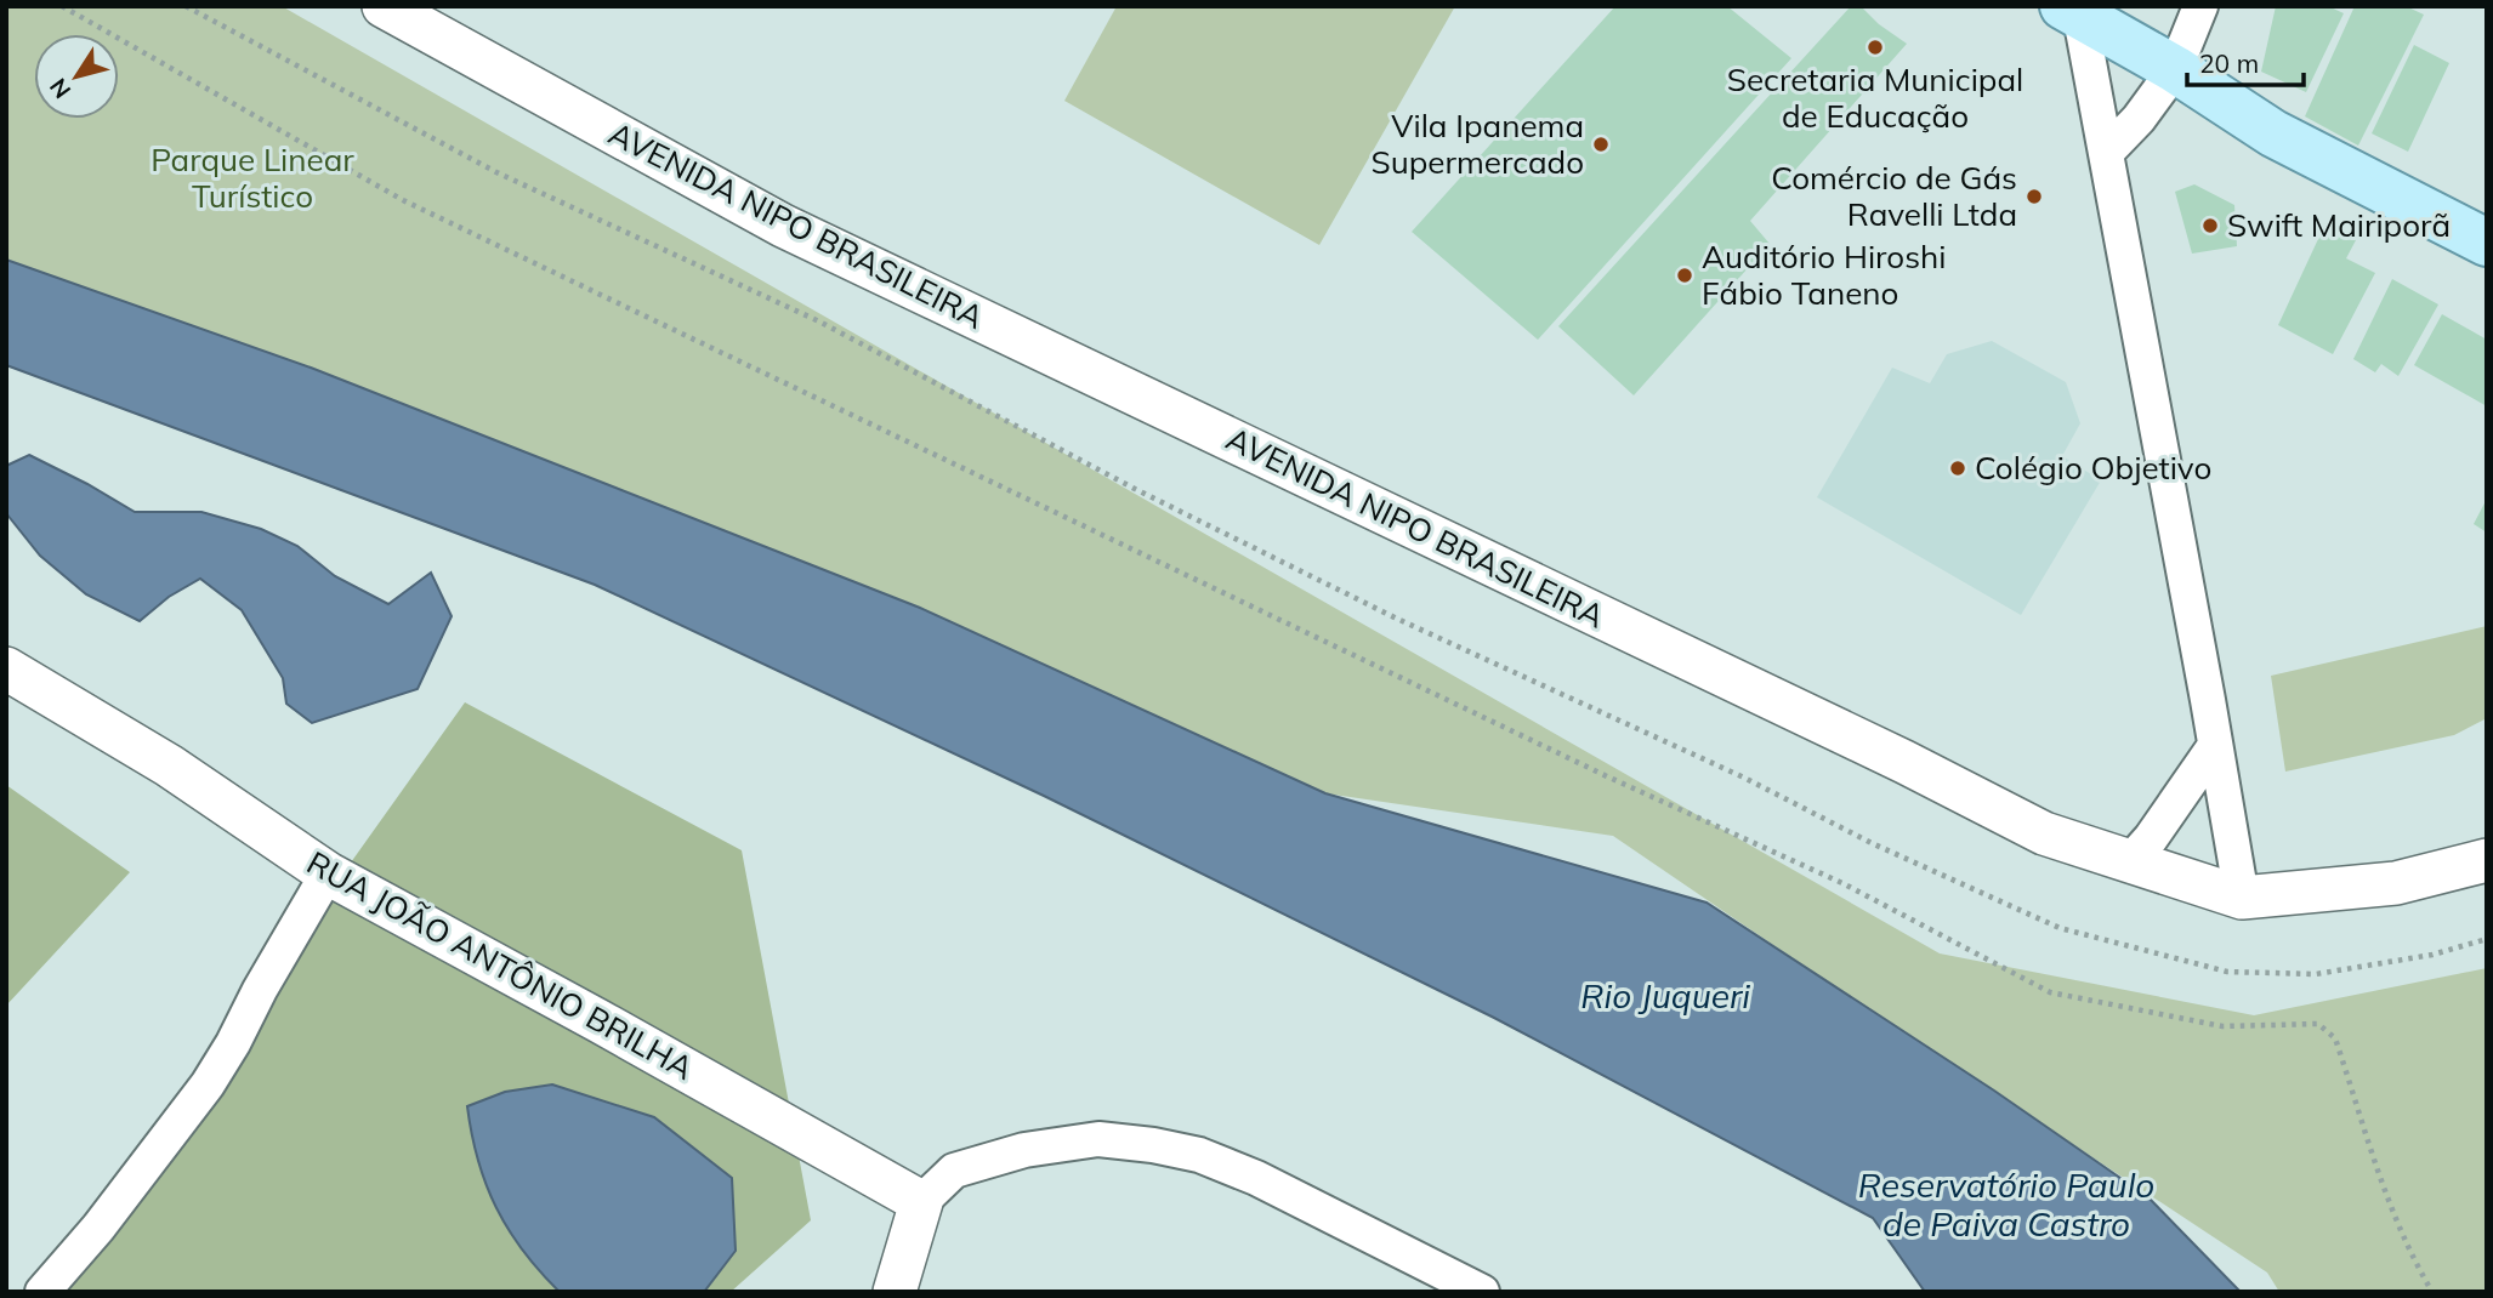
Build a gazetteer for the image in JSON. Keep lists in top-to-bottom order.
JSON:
{
  "streets": {
    "street": ["AVENIDA NIPO BRASILEIRA", "RUA JOÃO ANTÔNIO BRILHA"]
  },
  "water": ["Rio Juqueri", "Reservatório Paulo de Paiva Castro"],
  "parks": ["Parque Linear Turístico"],
  "places": [
    "Secretaria Municipal de Educação",
    "Vila Ipanema Supermercado",
    "Comércio de Gás Ravelli Ltda",
    "Swift Mairiporã",
    "Auditório Hiroshi Fábio Taneno",
    "Colégio Objetivo"
  ],
  "scale_bar": "20 m",
  "north": "bottom left"
}
